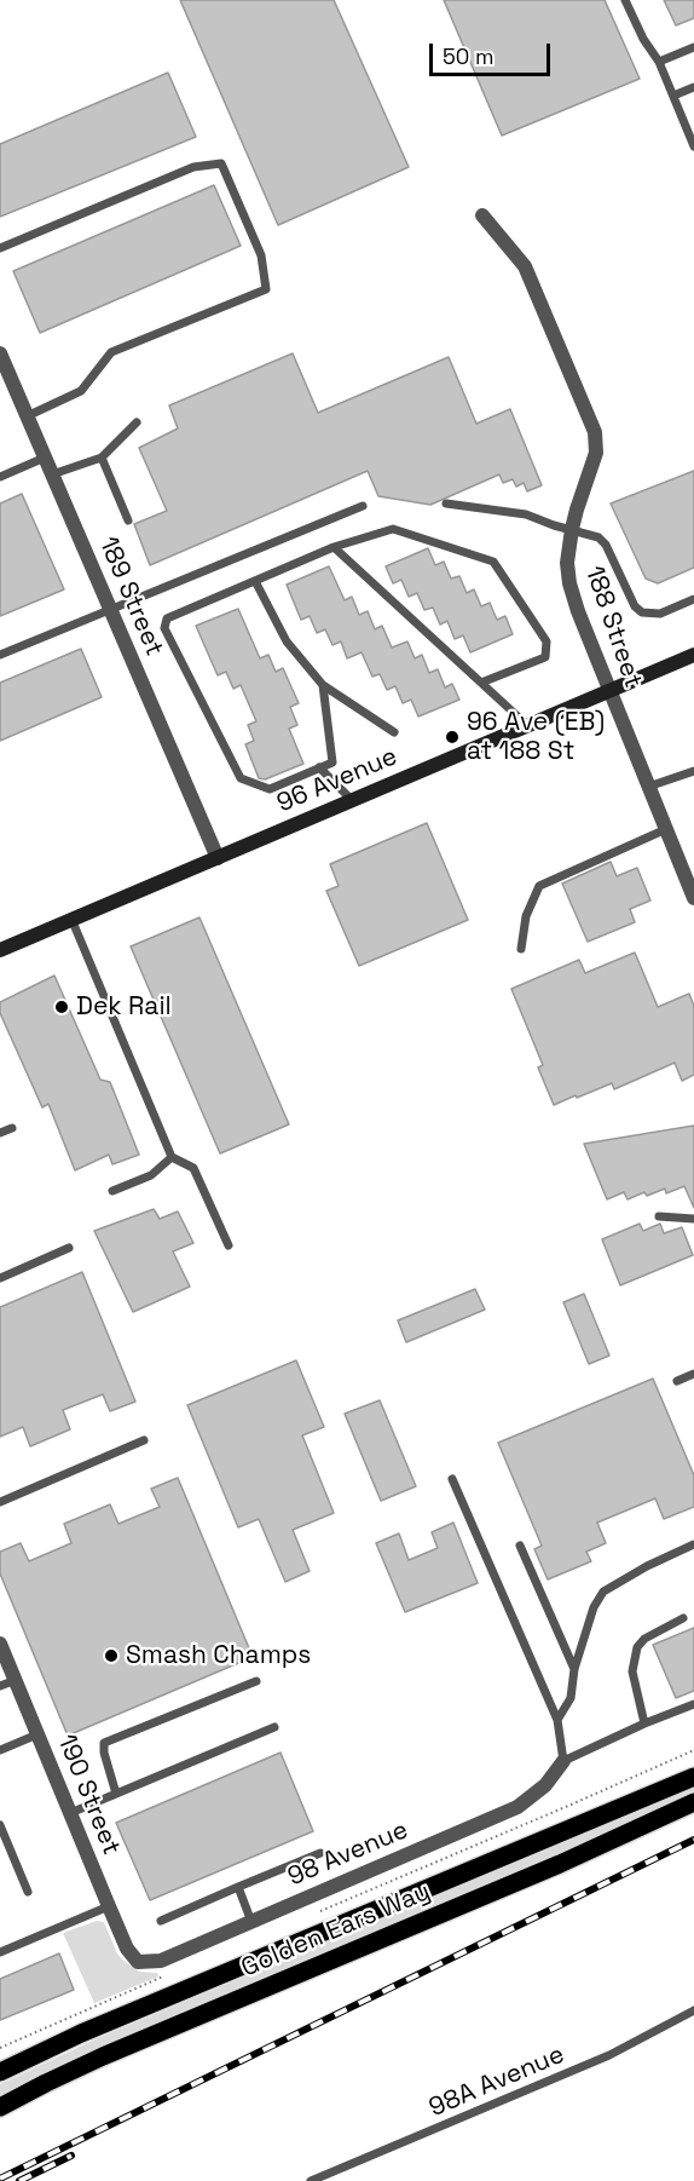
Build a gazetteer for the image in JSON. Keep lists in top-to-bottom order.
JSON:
{
  "streets": {
    "main road": ["96 Avenue", "Golden Ears Way"],
    "street": [
      "189 Street",
      "188 Street",
      "190 Street",
      "98 Avenue"
    ],
    "lane": ["98A Avenue"]
  },
  "crossings": [
    ["189 Street", "96 Avenue"],
    ["188 Street", "96 Avenue"],
    ["190 Street", "98 Avenue"]
  ],
  "places": ["96 Ave (EB) at 188 St", "Dek Rail", "Smash Champs"],
  "scale_bar": "50 m"
}
